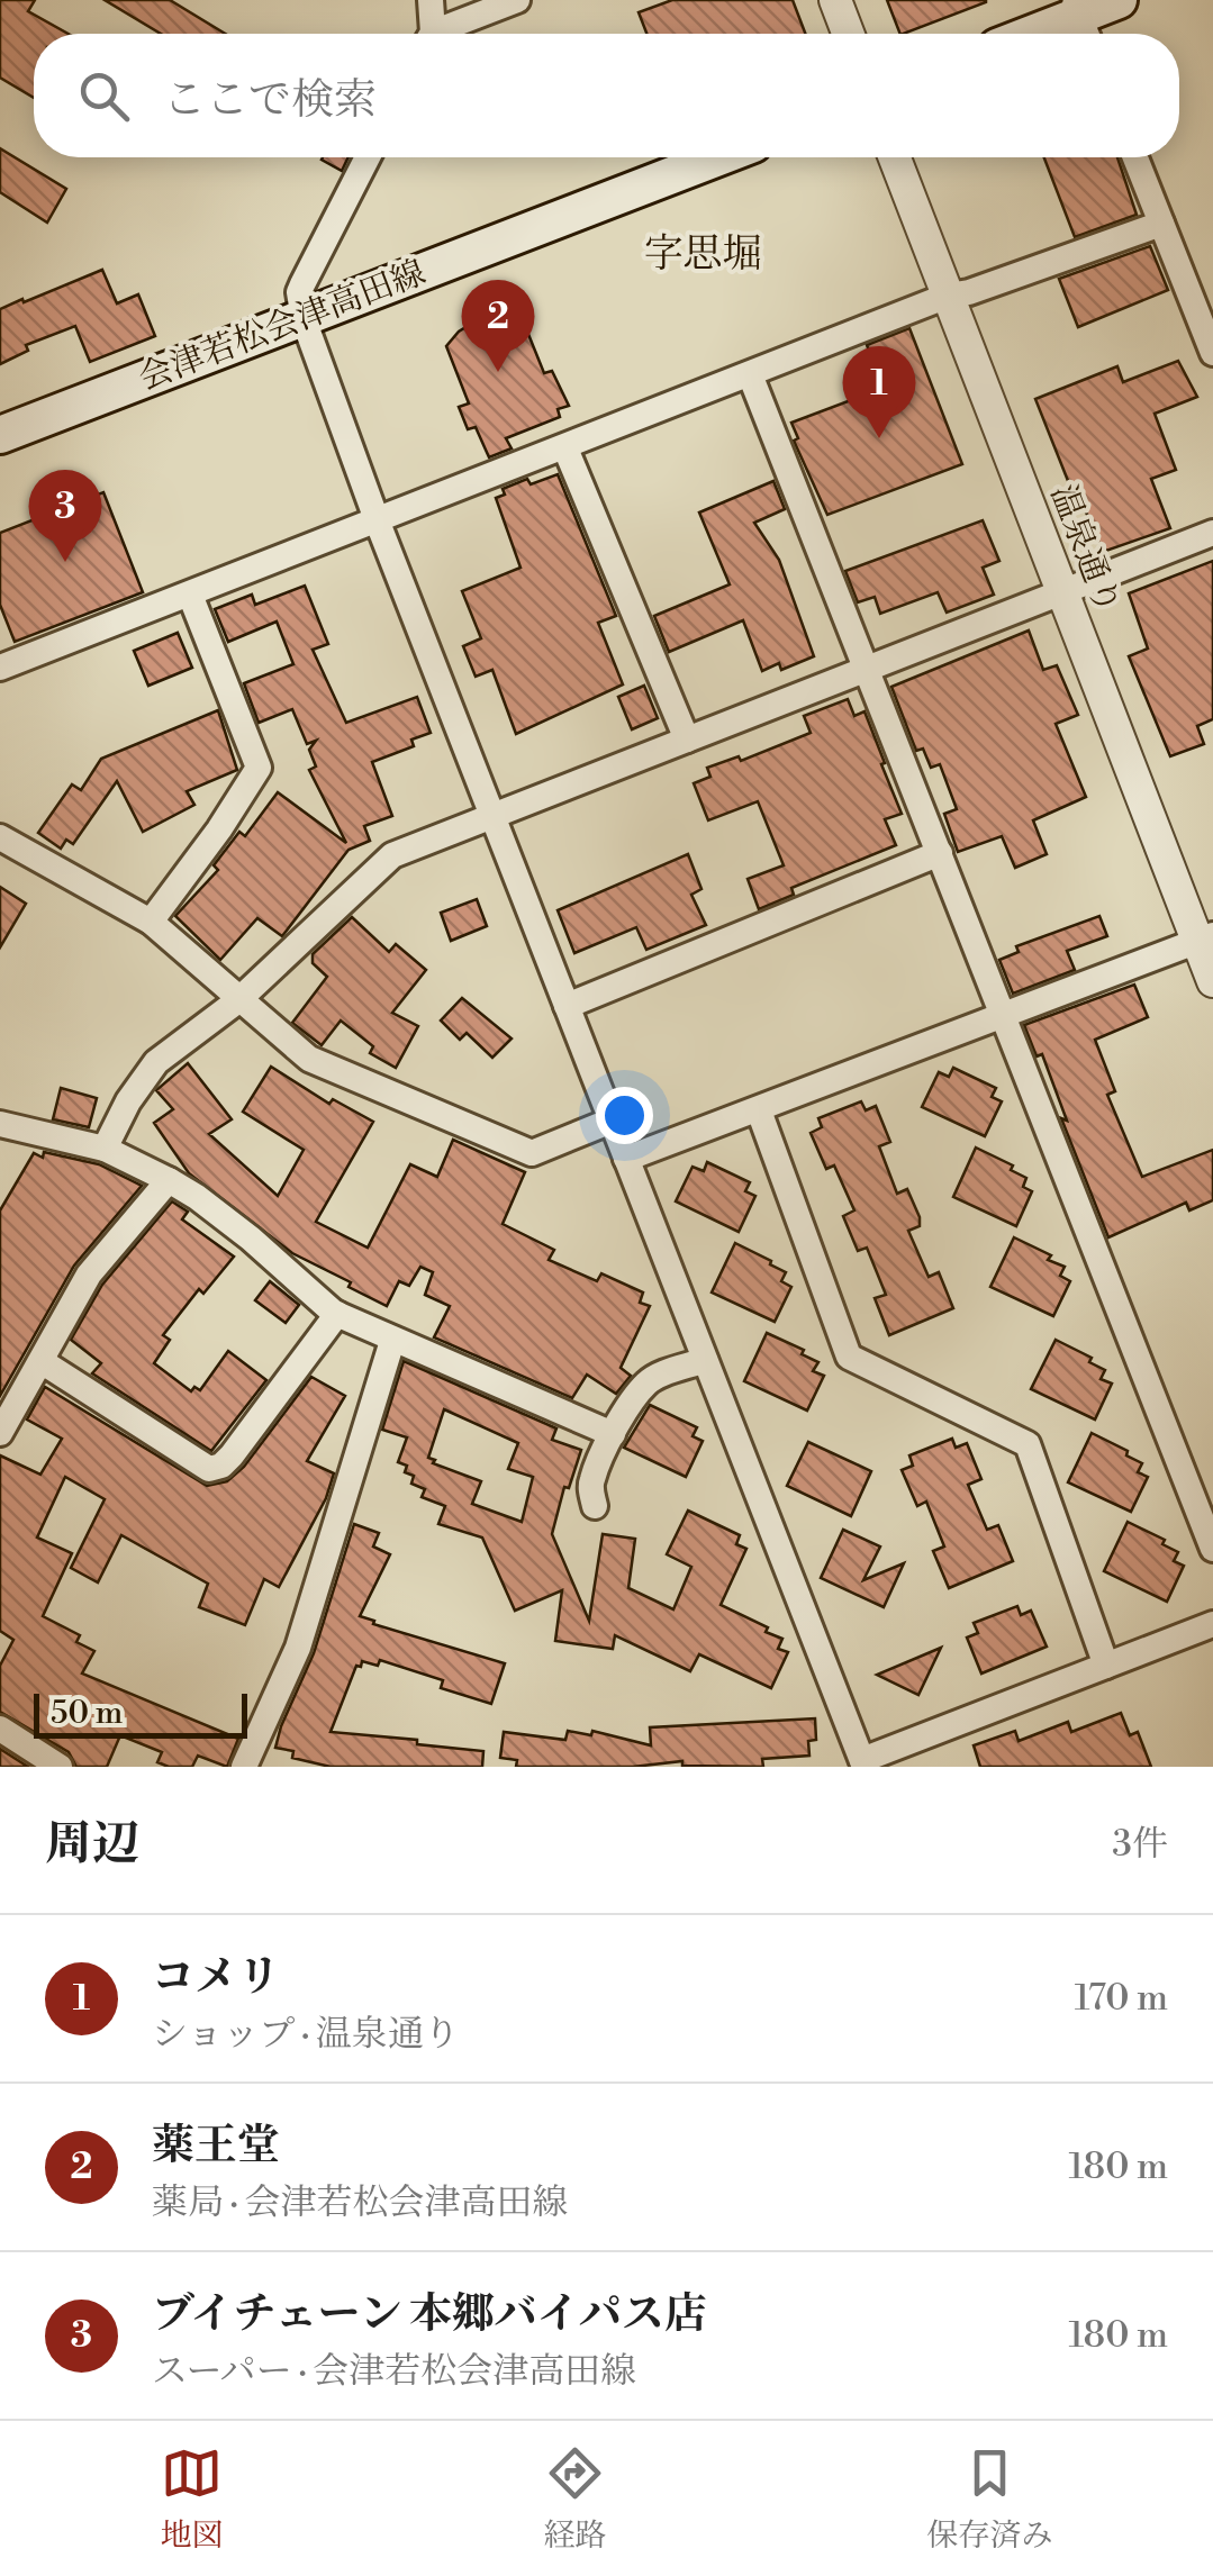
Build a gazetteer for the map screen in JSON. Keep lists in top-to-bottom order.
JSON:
{
  "streets": {
    "main road": ["会津若松会津高田線"],
    "street": ["温泉通り"]
  },
  "districts": ["字思堀"],
  "scale_bar": "50 m",
  "page": {
    "search": "ここで検索",
    "pins": ["2", "1", "3"],
    "scale": "50 m",
    "heading": ["周辺", "3件"],
    "list": [
      {
        "mark": "1",
        "name": "コメリ",
        "note": "ショップ · 温泉通り",
        "value": "170 m"
      },
      {
        "mark": "2",
        "name": "薬王堂",
        "note": "薬局 · 会津若松会津高田線",
        "value": "180 m"
      },
      {
        "mark": "3",
        "name": "ブイチェーン 本郷バイパス店",
        "note": "スーパー · 会津若松会津高田線",
        "value": "180 m"
      }
    ],
    "nav": ["地図", "経路", "保存済み"]
  }
}
